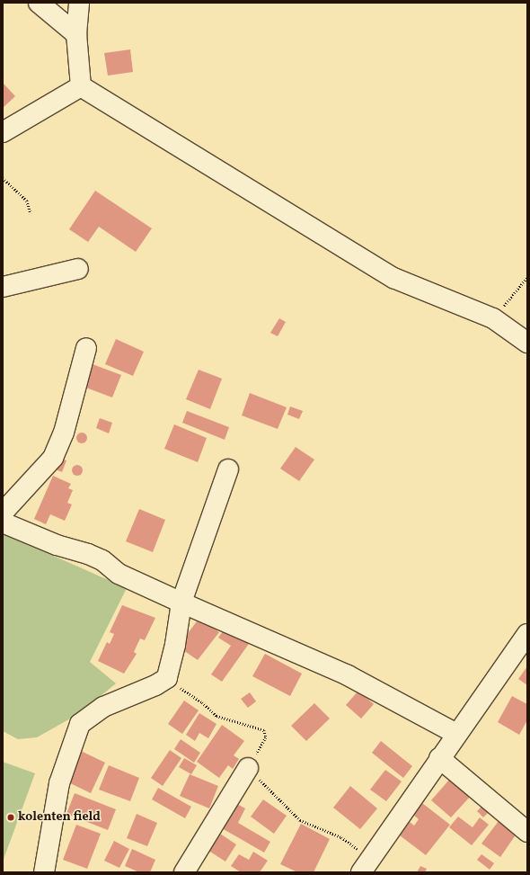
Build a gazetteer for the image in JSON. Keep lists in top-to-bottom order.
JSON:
{
  "places": ["kolenten field"]
}
